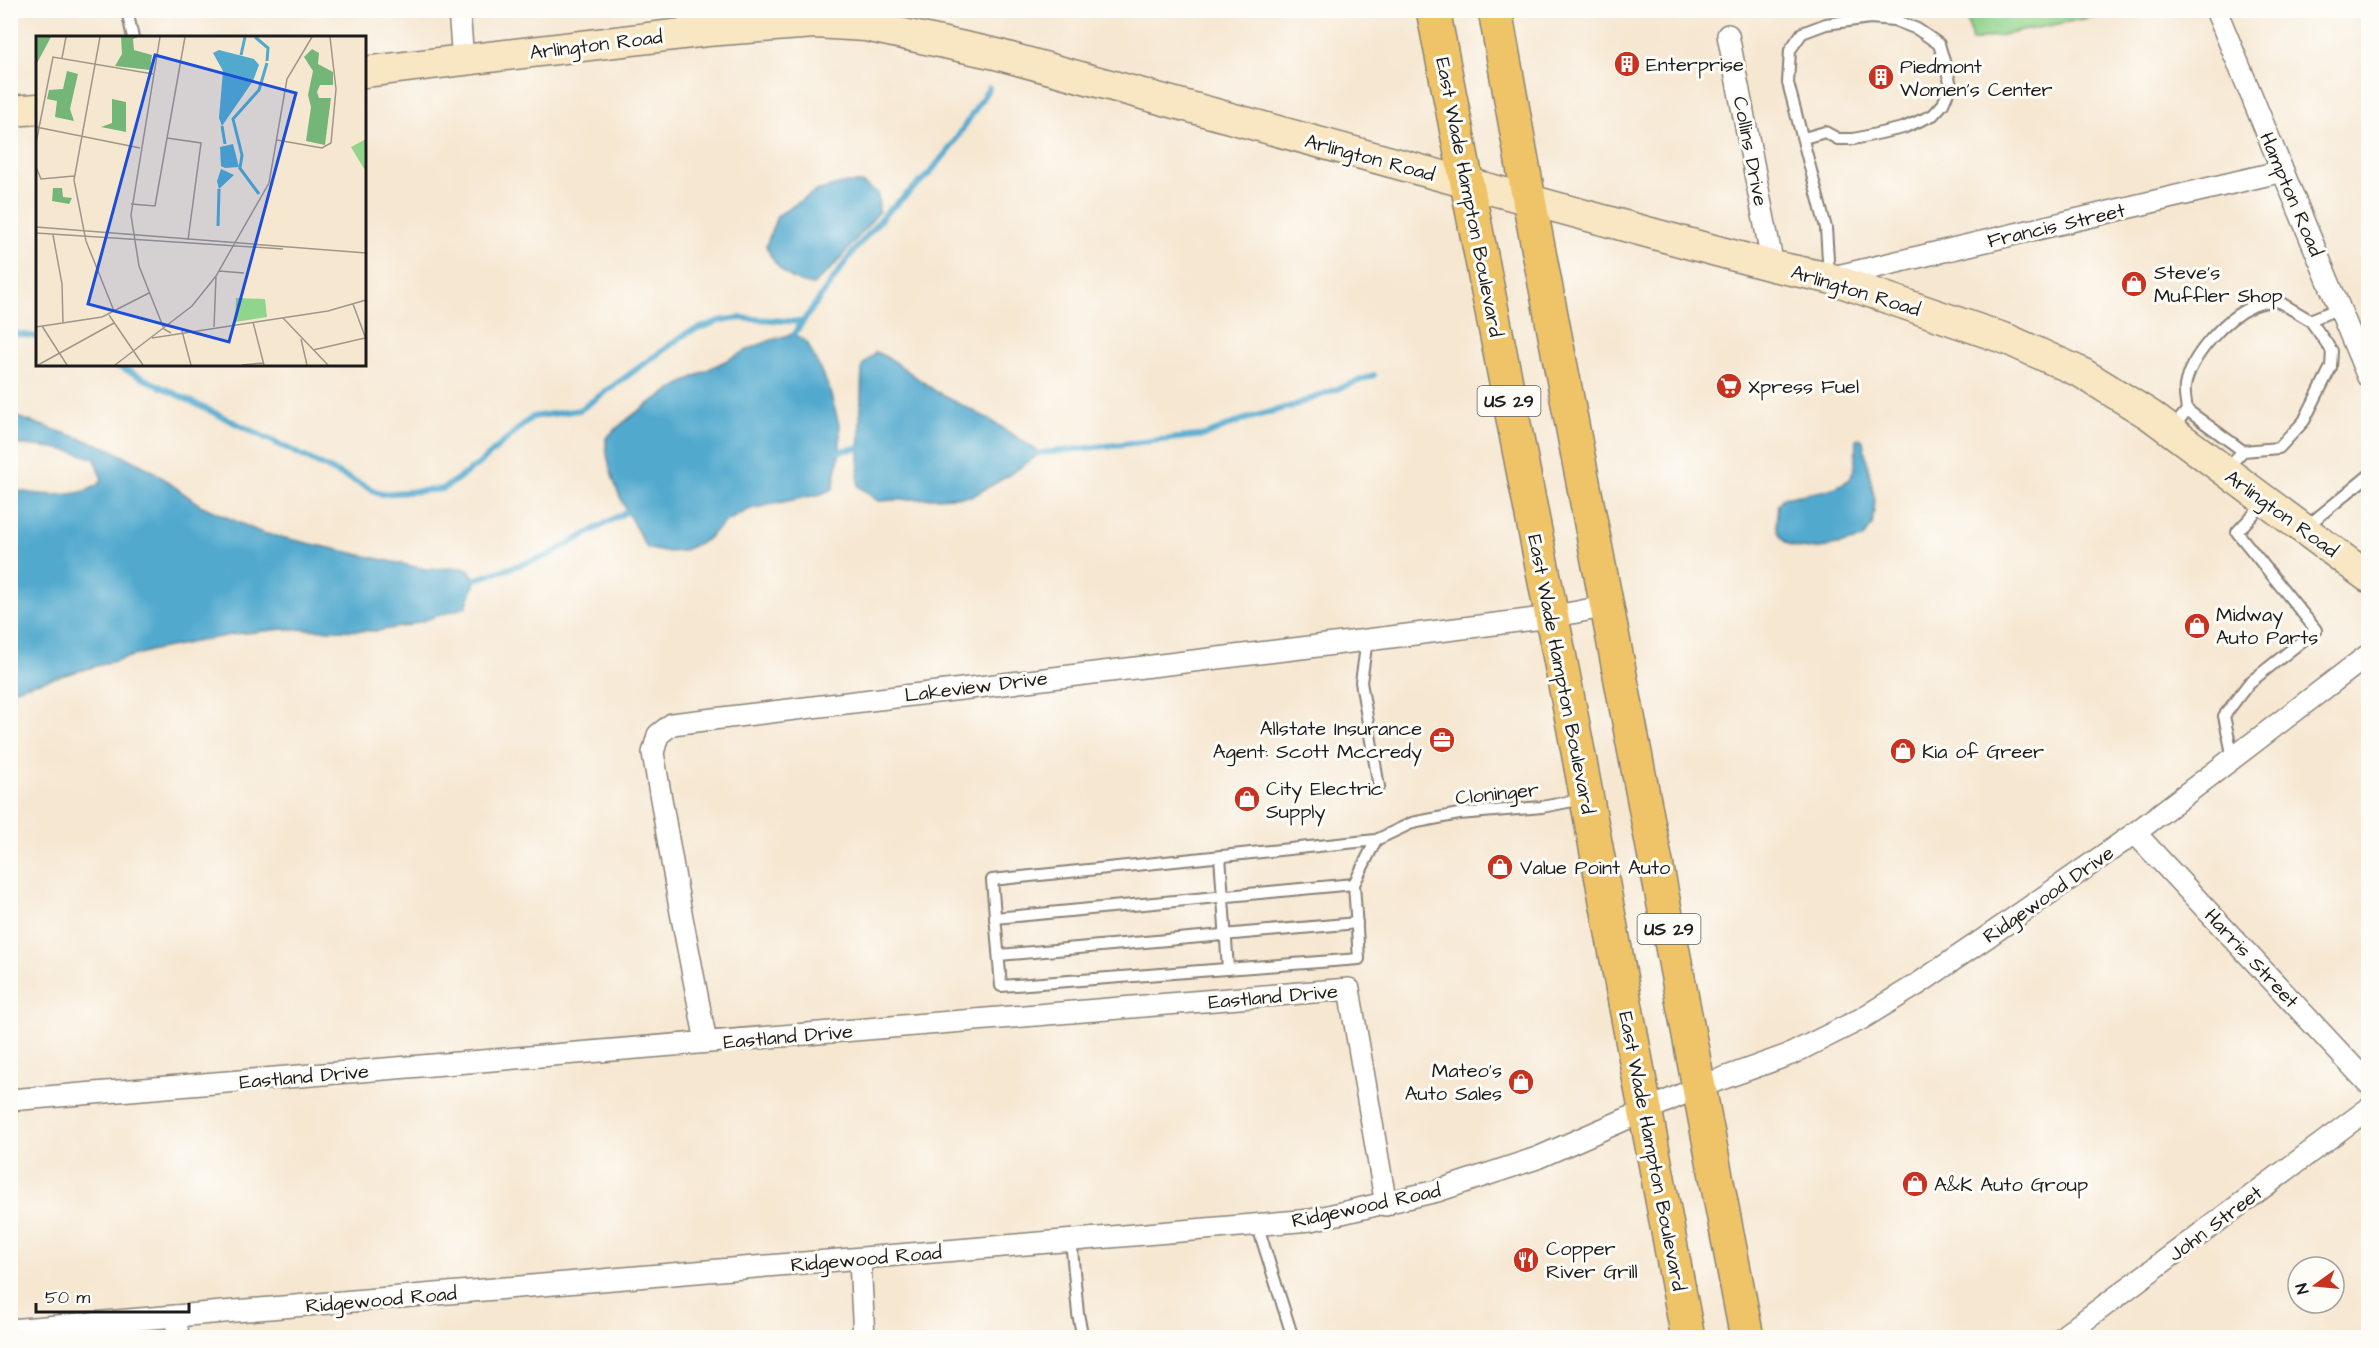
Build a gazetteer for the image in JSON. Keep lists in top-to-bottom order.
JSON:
{
  "streets": {
    "main road": ["Arlington Road", "East Wade Hampton Boulevard", "US 29"],
    "street": [
      "Collins Drive",
      "Hampton Road",
      "Francis Street",
      "Lakeview Drive",
      "Ridgewood Drive",
      "Harris Street",
      "Eastland Drive",
      "Ridgewood Road",
      "John Street"
    ],
    "lane": ["Cloninger"]
  },
  "crossings": [
    ["Arlington Road", "Collins Drive"],
    ["Arlington Road", "East Wade Hampton Boulevard"],
    ["Arlington Road", "Francis Street"],
    ["Arlington Road", "US 29"],
    ["Hampton Road", "Francis Street"],
    ["East Wade Hampton Boulevard", "Lakeview Drive"],
    ["East Wade Hampton Boulevard", "Cloninger"],
    ["East Wade Hampton Boulevard", "Ridgewood Road"],
    ["US 29", "Lakeview Drive"],
    ["US 29", "Ridgewood Drive"],
    ["US 29", "Ridgewood Road"],
    ["Lakeview Drive", "Eastland Drive"],
    ["Ridgewood Drive", "Harris Street"],
    ["Ridgewood Drive", "Ridgewood Road"],
    ["Eastland Drive", "Ridgewood Road"]
  ],
  "places": {
    "building": ["Enterprise", "Piedmont Women's Center"],
    "shop": [
      "Steve's Muffler Shop",
      "Midway Auto Parts",
      "Kia of Greer",
      "City Electric Supply",
      "Value Point Auto",
      "Mateo's Auto Sales",
      "A&K Auto Group"
    ],
    "supermarket": ["Xpress Fuel"],
    "office": ["Allstate Insurance Agent: Scott Mccredy"],
    "restaurant": ["Copper River Grill"]
  },
  "scale_bar": "50 m",
  "north": "left"
}
